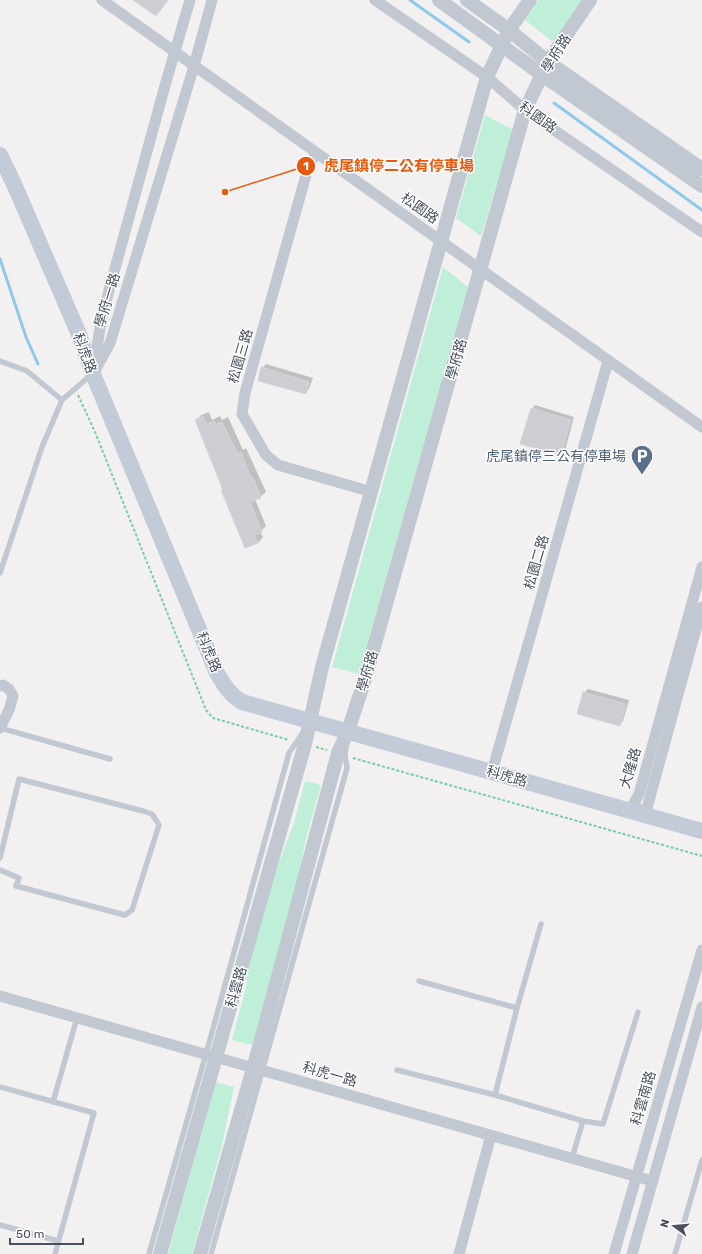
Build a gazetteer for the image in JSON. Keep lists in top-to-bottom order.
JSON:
{
  "streets": {
    "main road": ["科虎路"],
    "street": [
      "學府路",
      "科園路",
      "松園路",
      "學府一路",
      "松園三路",
      "松園二路",
      "大隆路",
      "科雲路",
      "科虎一路",
      "科雲南路"
    ]
  },
  "crossings": [
    ["學府路", "科園路"],
    ["學府路", "松園路"],
    ["學府路", "科虎路"],
    ["松園路", "學府一路"],
    ["松園路", "松園三路"],
    ["松園路", "松園二路"],
    ["學府一路", "科虎路"],
    ["科虎路", "松園二路"],
    ["科虎路", "大隆路"],
    ["科虎路", "科雲路"],
    ["科雲路", "科虎一路"],
    ["科虎一路", "科雲南路"]
  ],
  "places": {
    "other": ["虎尾鎮停二公有停車場"],
    "parking": ["虎尾鎮停三公有停車場"]
  },
  "scale_bar": "50 m",
  "north": "left"
}
